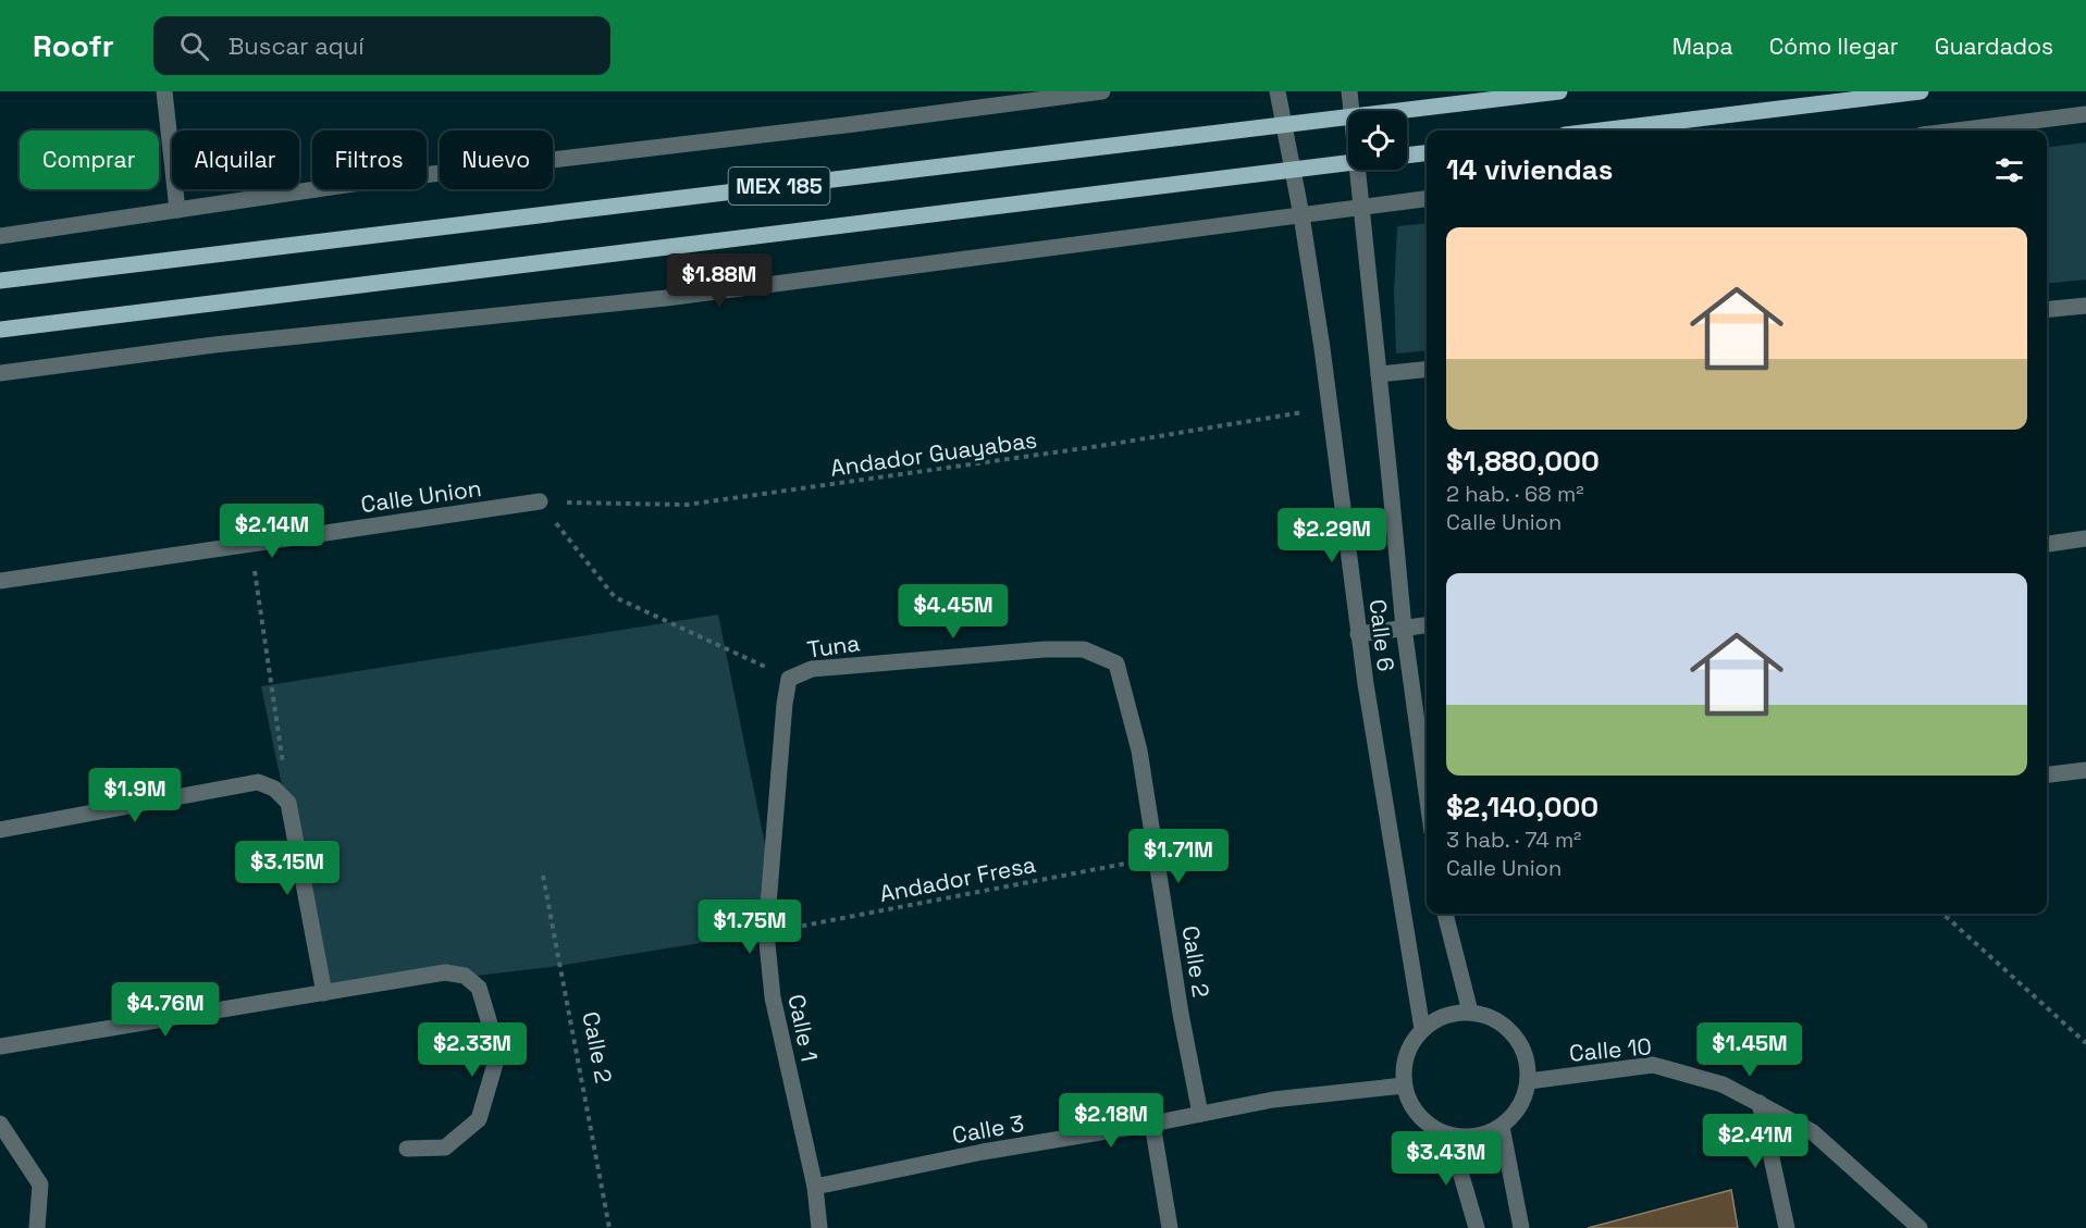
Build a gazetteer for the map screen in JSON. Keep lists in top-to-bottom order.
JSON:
{
  "streets": {
    "main road": ["MEX 185"],
    "street": [
      "Calle Union",
      "Calle 6",
      "Tuna",
      "Calle 2",
      "Calle 1",
      "Calle 10",
      "Calle 3"
    ],
    "path": ["Andador Guayabas", "Andador Fresa"]
  },
  "crossings": [
    ["Andador Guayabas", "Calle Union"],
    ["Andador Guayabas", "Calle 6"],
    ["Calle 6", "Calle 10"],
    ["Calle 6", "Calle 3"],
    ["Tuna", "Calle 2"],
    ["Tuna", "Calle 1"],
    ["Andador Fresa", "Calle 2"],
    ["Andador Fresa", "Calle 1"],
    ["Calle 2", "Calle 3"],
    ["Calle 1", "Calle 3"],
    ["Calle 10", "Calle 3"]
  ],
  "page": {
    "header": "Roofr",
    "search": "Buscar aquí",
    "nav": ["Mapa", "Cómo llegar", "Guardados"],
    "chip": [
      "Comprar",
      "Alquilar",
      "Filtros",
      "Nuevo"
    ],
    "heading": "14 viviendas",
    "list": [
      {
        "name": "$1,880,000",
        "note": "2 hab. · 68 m² · Calle Union"
      },
      {
        "name": "$2,140,000",
        "note": "3 hab. · 74 m² · Calle Union"
      }
    ],
    "price": [
      "$1.88M",
      "$2.14M",
      "$2.29M",
      "$4.45M",
      "$1.9M",
      "$1.71M",
      "$3.15M",
      "$1.75M",
      "$4.76M",
      "$2.33M",
      "$1.45M",
      "$2.18M",
      "$2.41M",
      "$3.43M"
    ]
  }
}
